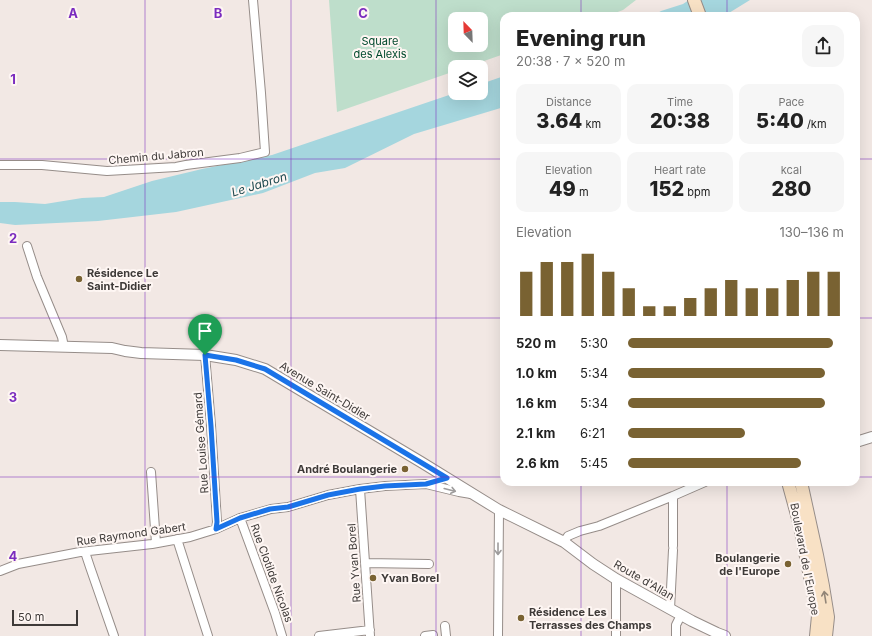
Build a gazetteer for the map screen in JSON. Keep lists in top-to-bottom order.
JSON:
{
  "streets": {
    "main road": ["Boulevard de l'Europe"],
    "street": [
      "Chemin du Jabron",
      "Avenue Saint-Didier",
      "Rue Louise Gémard",
      "Rue Raymond Gabert",
      "Rue Yvan Borel",
      "Rue Clotilde Nicolas",
      "Route d'Allan"
    ]
  },
  "crossings": [
    ["Avenue Saint-Didier", "Rue Louise Gémard"],
    ["Avenue Saint-Didier", "Rue Raymond Gabert"],
    ["Avenue Saint-Didier", "Route d'Allan"],
    ["Rue Louise Gémard", "Rue Raymond Gabert"],
    ["Rue Raymond Gabert", "Rue Yvan Borel"],
    ["Rue Raymond Gabert", "Rue Clotilde Nicolas"]
  ],
  "water": ["Le Jabron"],
  "parks": ["Square des Alexis"],
  "places": [
    "Résidence Le Saint-Didier",
    "André Boulangerie",
    "Boulangerie de l'Europe",
    "Yvan Borel",
    "Résidence Les Terrasses des Champs"
  ],
  "scale_bar": "50 m",
  "north": "top left",
  "page": {
    "heading": ["Evening run", "20:38 · 7 × 520 m"],
    "stats": [
      ["Distance", "3.64 km"],
      ["Time", "20:38"],
      ["Pace", "5:40 /km"],
      ["Elevation", "49 m"],
      ["Heart rate", "152 bpm"],
      ["kcal", "280"]
    ],
    "chart": ["Elevation", "130–136 m"],
    "list": [
      {
        "name": "520 m",
        "note": "5:30"
      },
      {
        "name": "1.0 km",
        "note": "5:34"
      },
      {
        "name": "1.6 km",
        "note": "5:34"
      },
      {
        "name": "2.1 km",
        "note": "6:21"
      },
      {
        "name": "2.6 km",
        "note": "5:45"
      }
    ],
    "scale": "50 m"
  },
  "grid": {
    "columns": ["A", "B", "C"],
    "rows": [
      "1",
      "2",
      "3",
      "4"
    ]
  }
}
